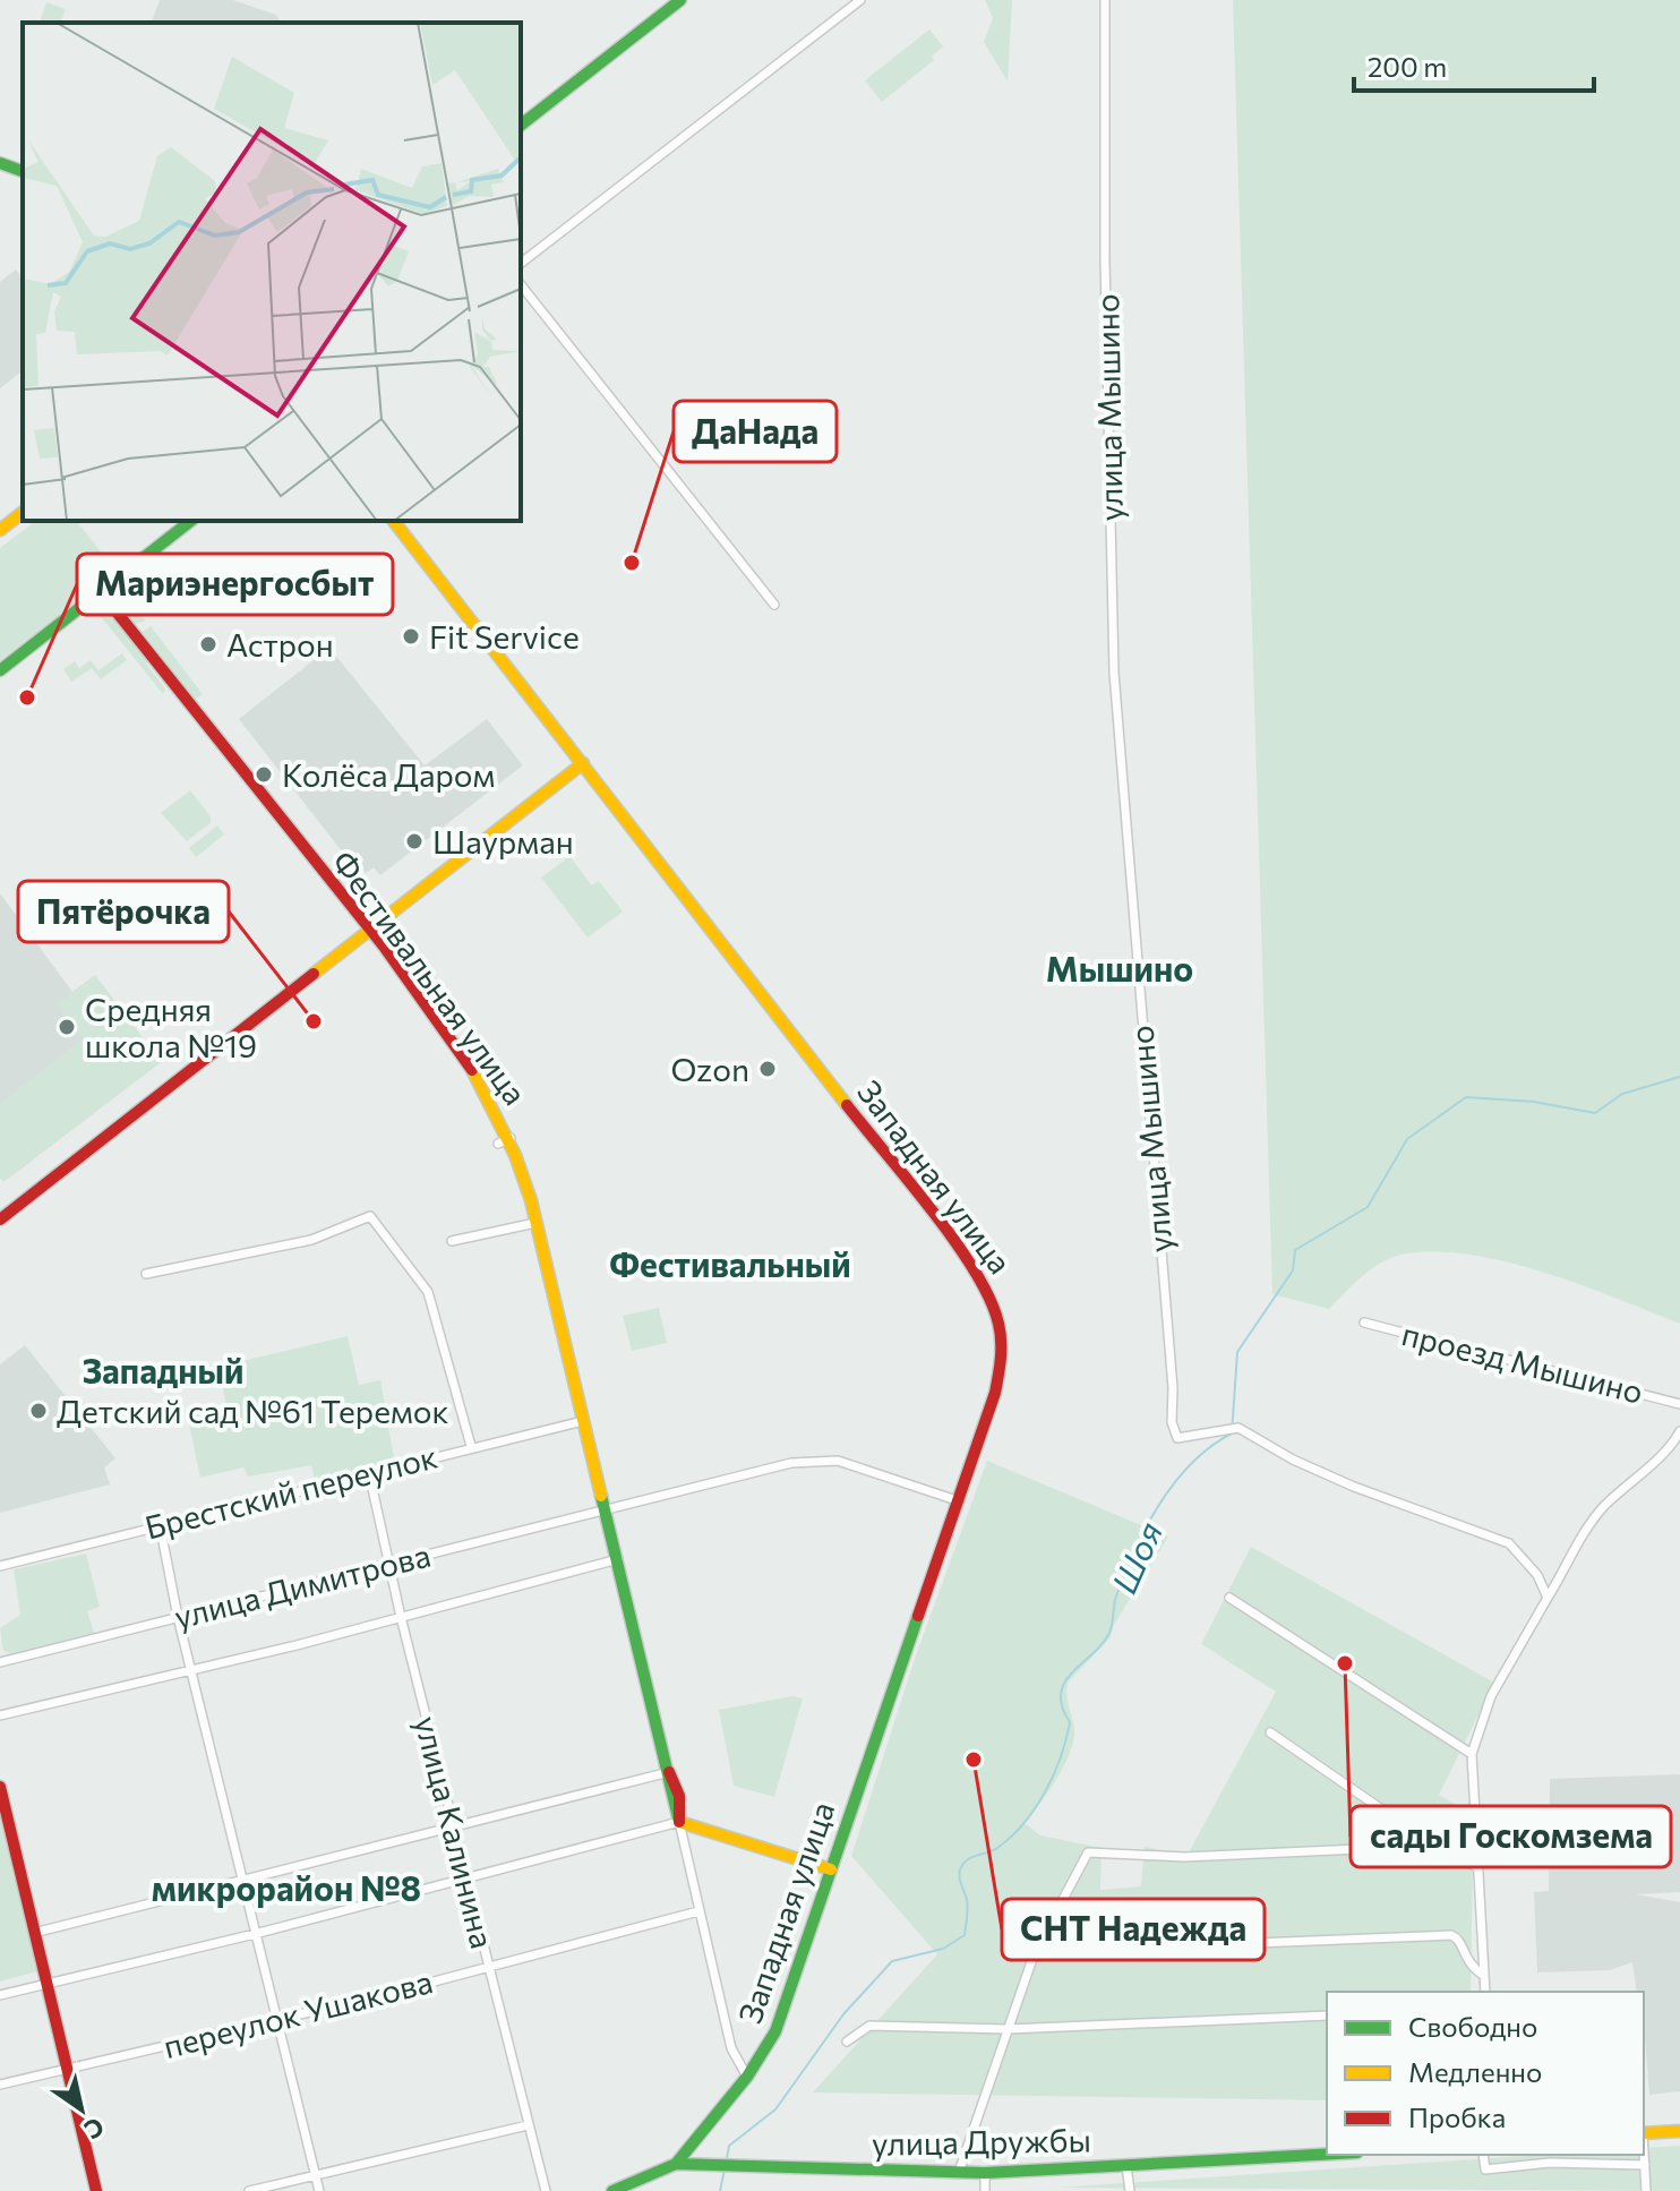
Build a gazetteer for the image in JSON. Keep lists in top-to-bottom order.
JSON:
{
  "streets": {
    "main road": ["Фестивальная улица", "Западная улица", "улица Дружбы"],
    "street": [
      "улица Мышино",
      "проезд Мышино",
      "Брестский переулок",
      "улица Димитрова",
      "улица Калинина",
      "переулок Ушакова"
    ]
  },
  "crossings": [
    ["улица Мышино", "проезд Мышино"],
    ["Фестивальная улица", "Западная улица"],
    ["Фестивальная улица", "Брестский переулок"],
    ["Фестивальная улица", "улица Димитрова"],
    ["Фестивальная улица", "переулок Ушакова"],
    ["Западная улица", "улица Димитрова"],
    ["Западная улица", "улица Дружбы"],
    ["Брестский переулок", "улица Калинина"],
    ["улица Димитрова", "улица Калинина"],
    ["улица Калинина", "переулок Ушакова"]
  ],
  "districts": [
    "Мышино",
    "Фестивальный",
    "Западный",
    "микрорайон №8"
  ],
  "water": ["Шоя"],
  "places": [
    "ДаНада",
    "Fit Service",
    "Астрон",
    "Мариэнергосбыт",
    "Колёса Даром",
    "Шаурман",
    "Пятёрочка",
    "Средняя школа №19",
    "Ozon",
    "Детский сад №61 Теремок",
    "сады Госкомзема",
    "СНТ Надежда"
  ],
  "legend": ["Свободно", "Медленно", "Пробка"],
  "scale_bar": "200 m",
  "north": "bottom right"
}
